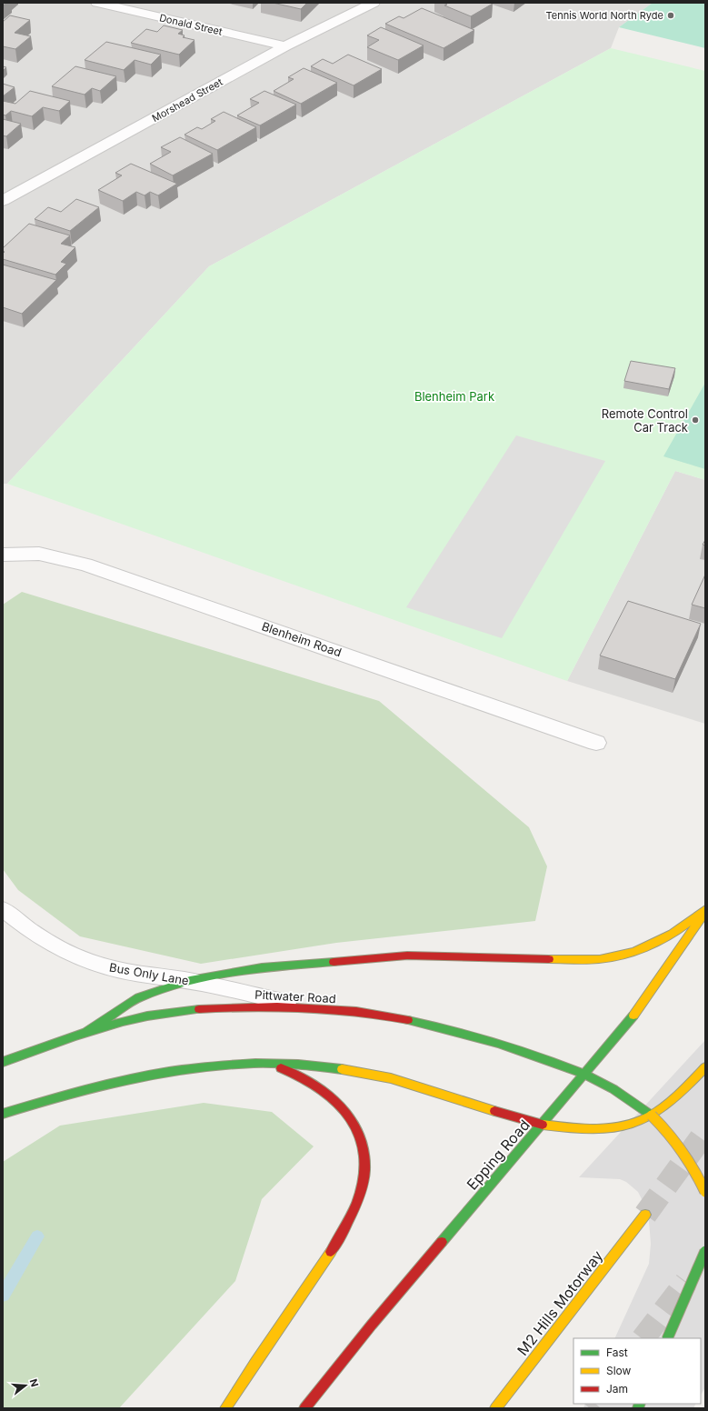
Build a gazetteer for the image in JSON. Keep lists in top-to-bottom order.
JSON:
{
  "streets": {
    "main road": ["Pittwater Road", "Epping Road", "M2 Hills Motorway"],
    "street": ["Donald Street", "Morshead Street", "Blenheim Road"],
    "lane": ["Bus Only Lane"]
  },
  "crossings": [
    ["Donald Street", "Morshead Street"],
    ["Bus Only Lane", "Pittwater Road"],
    ["Pittwater Road", "Epping Road"]
  ],
  "parks": ["Blenheim Park"],
  "places": ["Tennis World North Ryde", "Remote Control Car Track"],
  "legend": ["Fast", "Slow", "Jam"],
  "north": "right"
}
